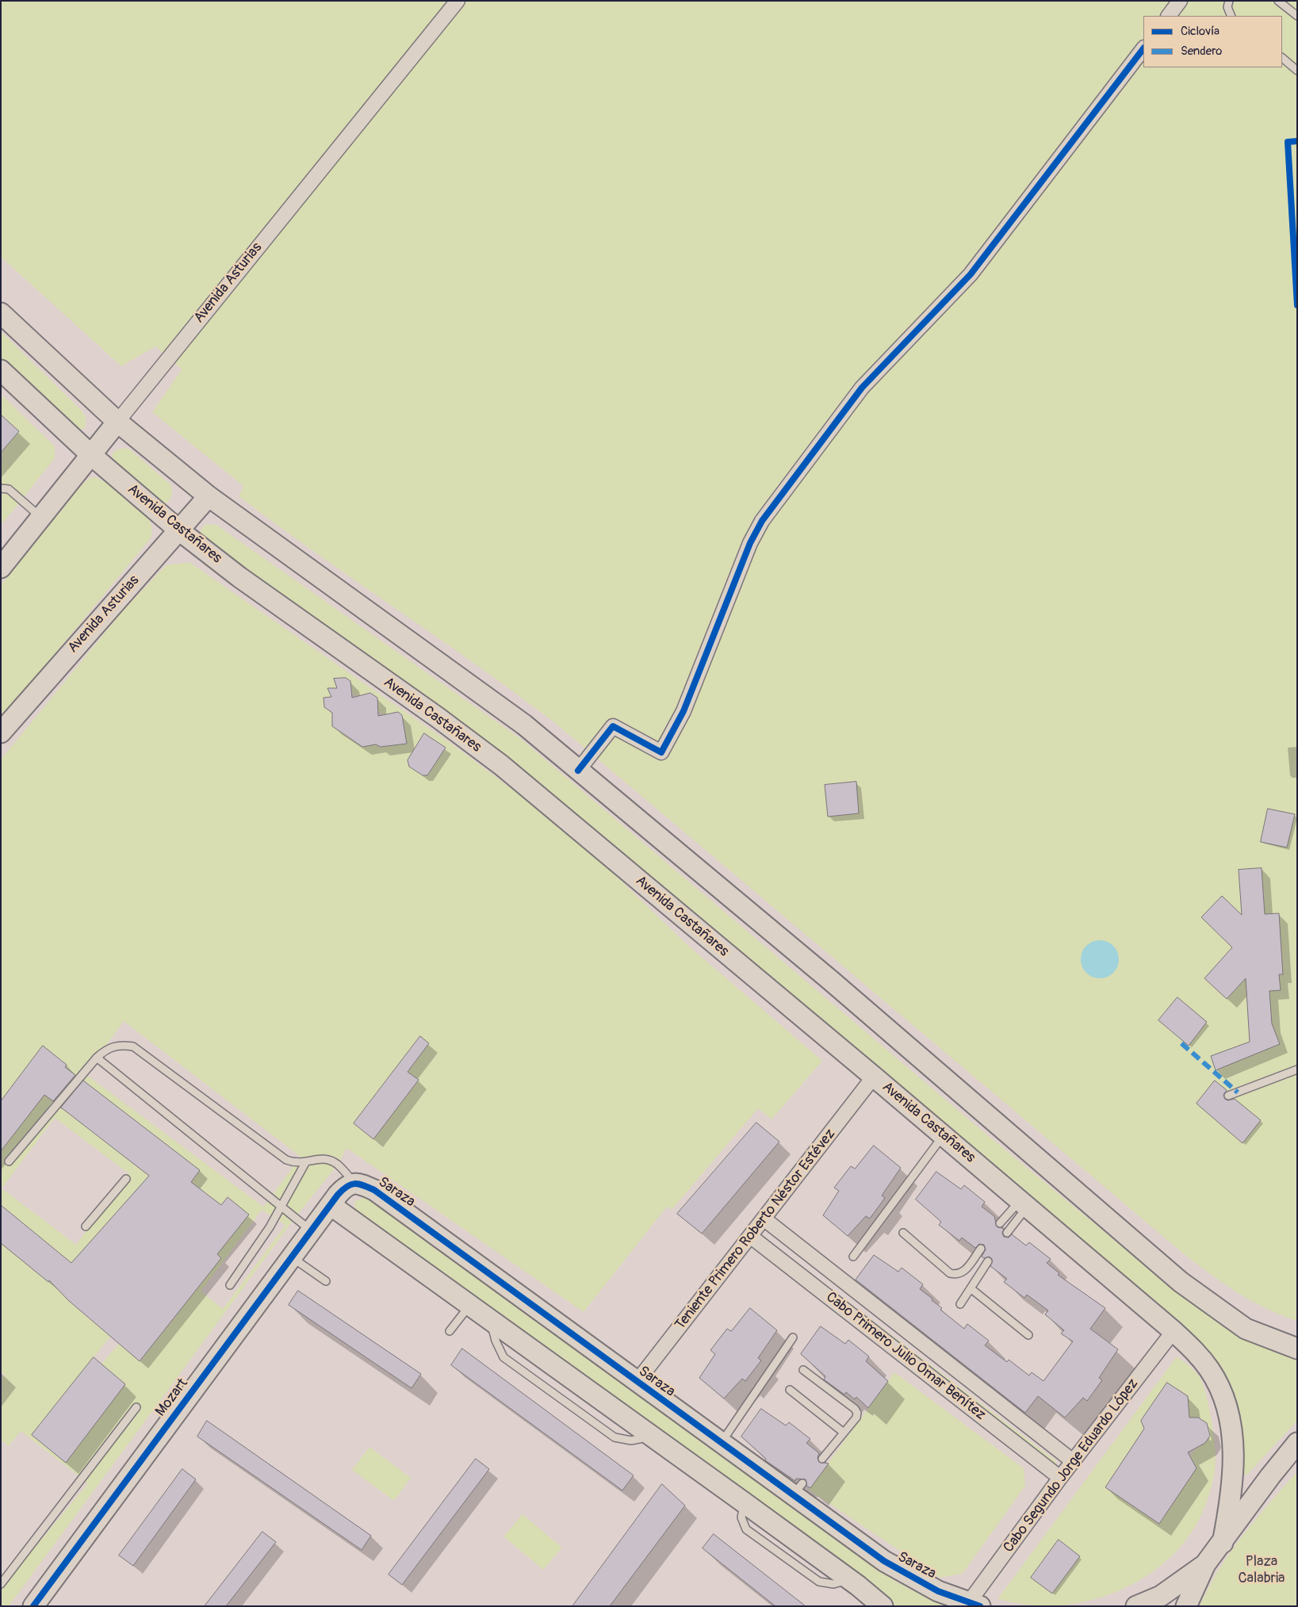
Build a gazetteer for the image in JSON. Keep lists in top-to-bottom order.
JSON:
{
  "streets": {
    "main road": [
      "Avenida Asturias",
      "Avenida Castañares",
      "Saraza",
      "Mozart"
    ],
    "street": ["Teniente Primero Roberto Néstor Estévez", "Cabo Primero Julio Omar Benítez", "Cabo Segundo Jorge Eduardo López"]
  },
  "crossings": [
    ["Avenida Asturias", "Avenida Castañares"],
    ["Avenida Castañares", "Teniente Primero Roberto Néstor Estévez"],
    ["Avenida Castañares", "Cabo Segundo Jorge Eduardo López"],
    ["Saraza", "Teniente Primero Roberto Néstor Estévez"],
    ["Saraza", "Cabo Segundo Jorge Eduardo López"],
    ["Teniente Primero Roberto Néstor Estévez", "Cabo Primero Julio Omar Benítez"],
    ["Cabo Primero Julio Omar Benítez", "Cabo Segundo Jorge Eduardo López"]
  ],
  "parks": ["Plaza Calabria"],
  "legend": ["Ciclovía", "Sendero"]
}
